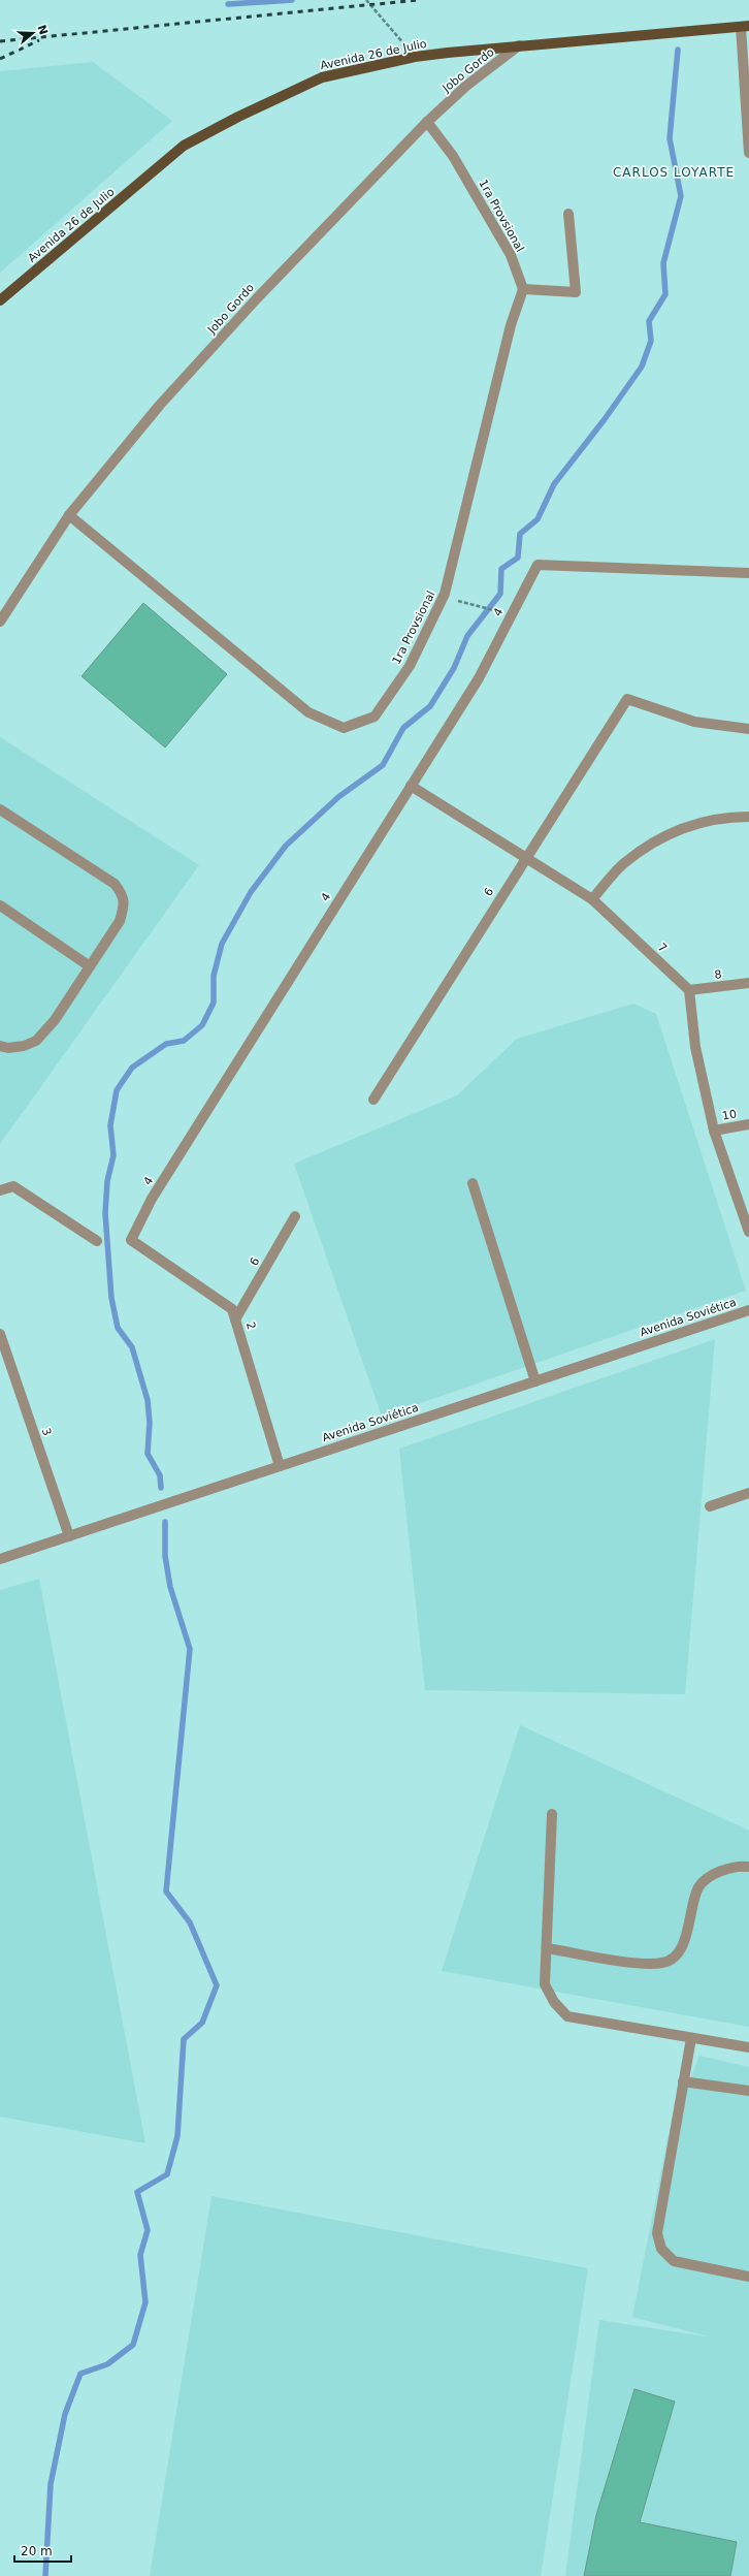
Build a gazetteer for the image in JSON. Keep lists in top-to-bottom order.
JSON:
{
  "streets": {
    "main road": ["Avenida 26 de Julio"],
    "street": [
      "Jobo Gordo",
      "1ra Provsional",
      "4",
      "6",
      "7",
      "8",
      "10",
      "Avenida Soviética",
      "2",
      "3"
    ]
  },
  "crossings": [
    ["Avenida 26 de Julio", "Jobo Gordo"],
    ["Jobo Gordo", "1ra Provsional"],
    ["4", "7"],
    ["4", "2"],
    ["6", "7"],
    ["6", "2"],
    ["7", "8"],
    ["Avenida Soviética", "2"],
    ["Avenida Soviética", "3"]
  ],
  "districts": ["CARLOS LOYARTE"],
  "scale_bar": "20 m",
  "north": "right"
}
